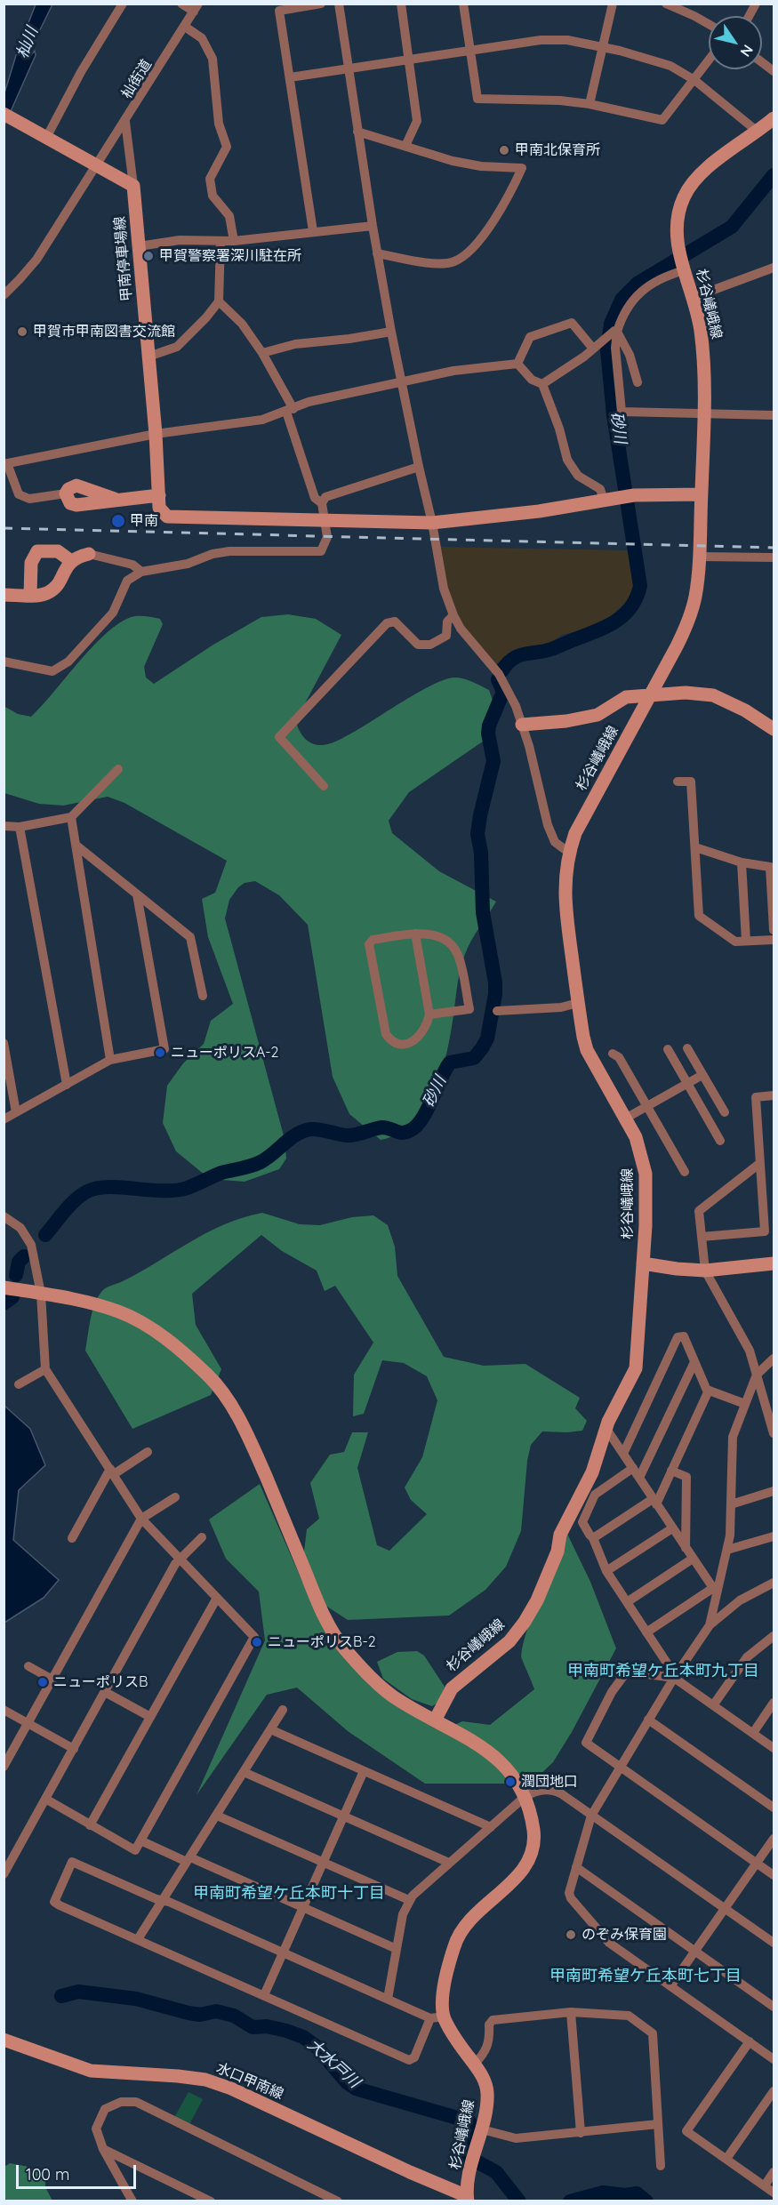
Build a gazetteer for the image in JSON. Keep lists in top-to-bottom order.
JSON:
{
  "streets": {
    "main road": ["甲南停車場線", "杉谷嶬峨線", "水口甲南線"],
    "street": ["杣街道"]
  },
  "crossings": [
    ["杉谷嶬峨線", "水口甲南線"]
  ],
  "districts": ["甲南町希望ケ丘本町九丁目", "甲南町希望ケ丘本町十丁目", "甲南町希望ケ丘本町七丁目"],
  "water": ["杣川", "砂川", "大水戸川"],
  "places": [
    "甲南北保育所",
    "甲賀警察署深川駐在所",
    "甲賀市甲南図書交流館",
    "甲南",
    "ニューポリスA-2",
    "ニューポリスB-2",
    "ニューポリスB",
    "潤団地口",
    "のぞみ保育園"
  ],
  "scale_bar": "100 m",
  "north": "bottom right"
}
